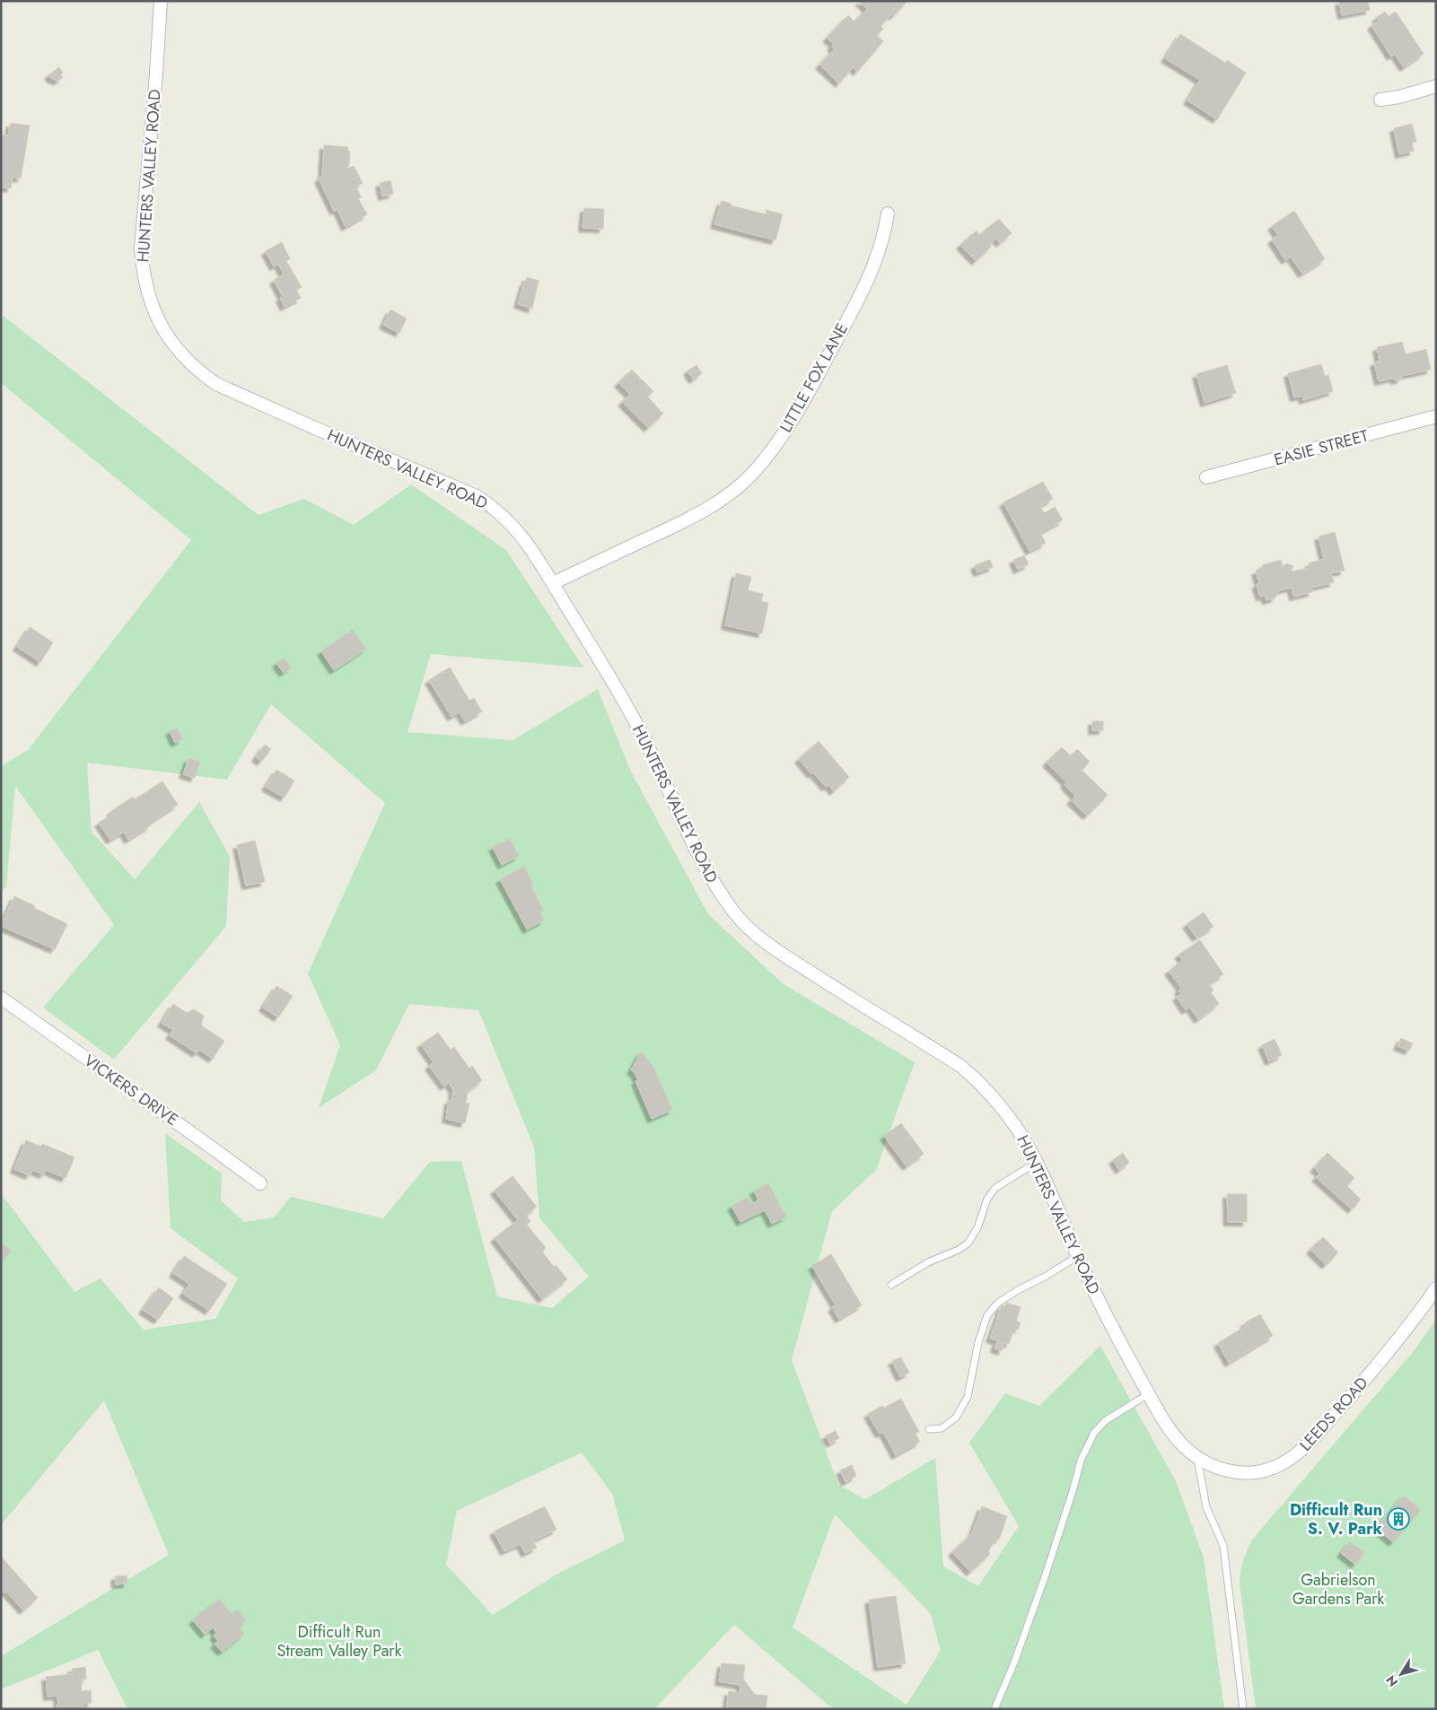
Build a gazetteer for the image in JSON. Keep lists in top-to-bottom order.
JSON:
{
  "streets": {
    "street": [
      "HUNTERS VALLEY ROAD",
      "LITTLE FOX LANE",
      "EASIE STREET",
      "VICKERS DRIVE",
      "LEEDS ROAD"
    ]
  },
  "crossings": [
    ["HUNTERS VALLEY ROAD", "LITTLE FOX LANE"],
    ["HUNTERS VALLEY ROAD", "LEEDS ROAD"]
  ],
  "parks": ["Gabrielson Gardens Park", "Difficult Run Stream Valley Park"],
  "places": {
    "building": ["Difficult Run S. V. Park"]
  },
  "north": "bottom left"
}
